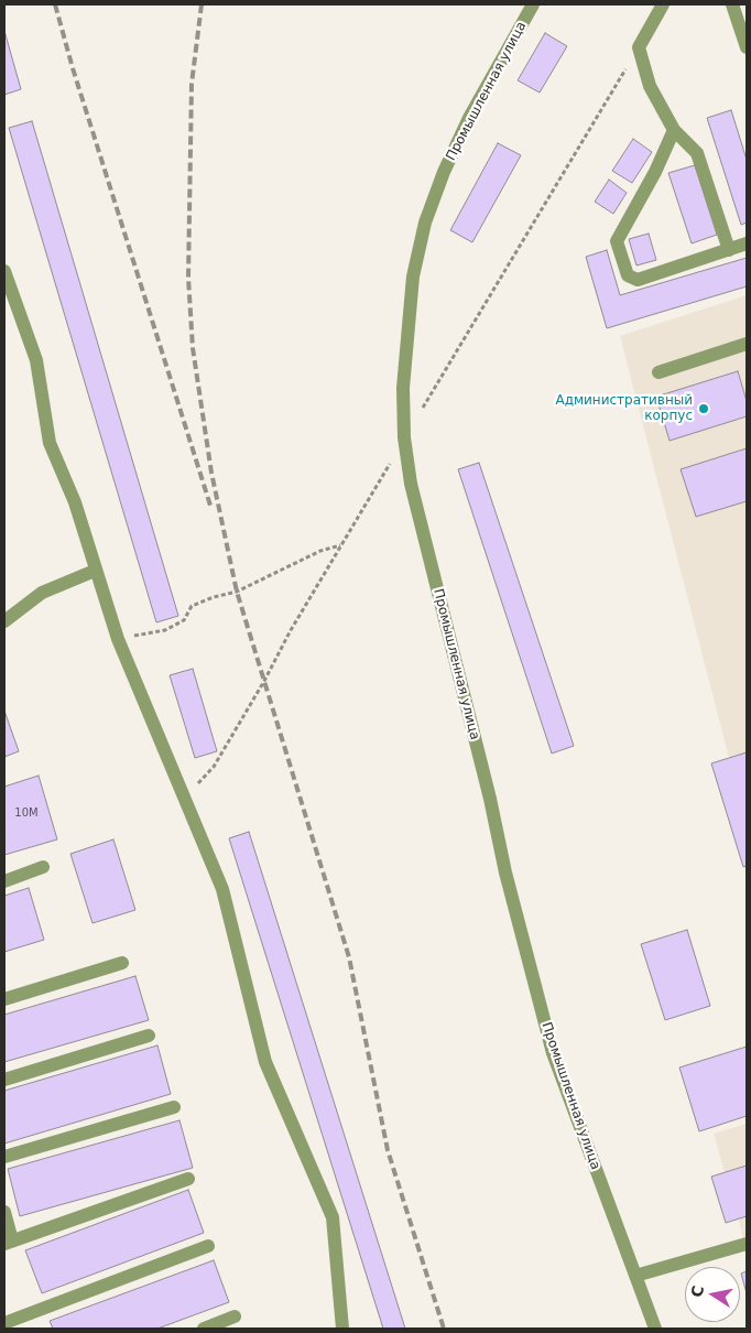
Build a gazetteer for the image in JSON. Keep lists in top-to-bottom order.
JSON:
{
  "streets": {
    "street": ["Промышленная улица"]
  },
  "places": ["Административный корпус"],
  "house_numbers": ["10М"],
  "north": "left"
}
